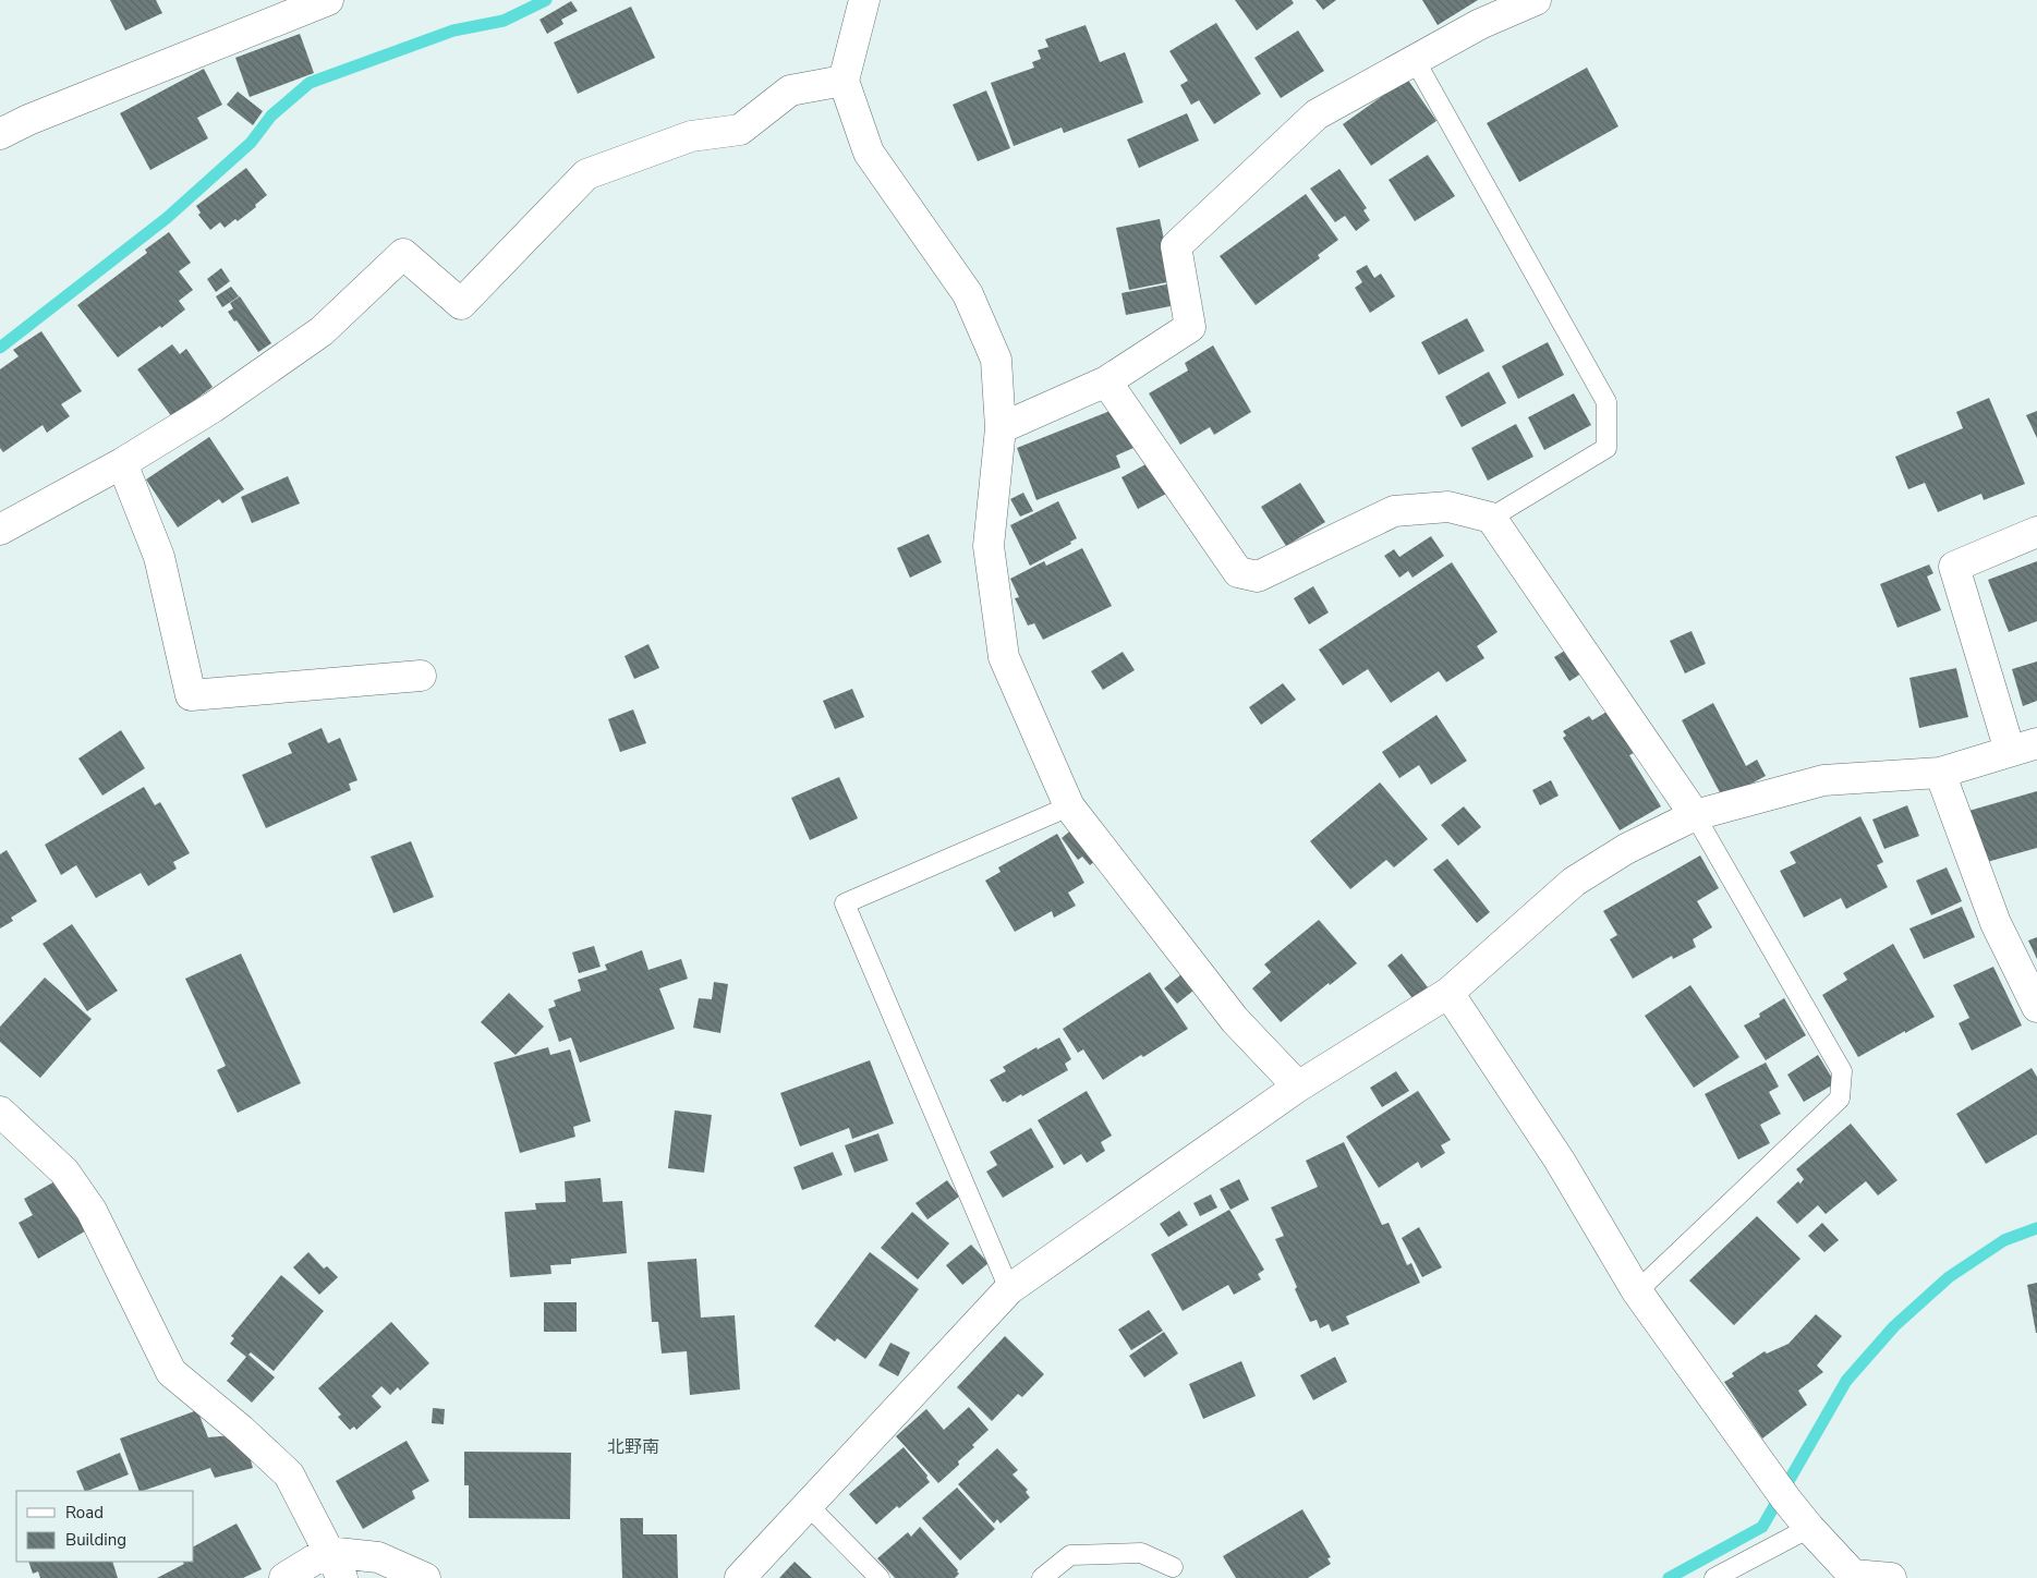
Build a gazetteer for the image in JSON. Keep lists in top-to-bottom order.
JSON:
{
  "districts": ["北野南"],
  "legend": ["Road", "Building"]
}
